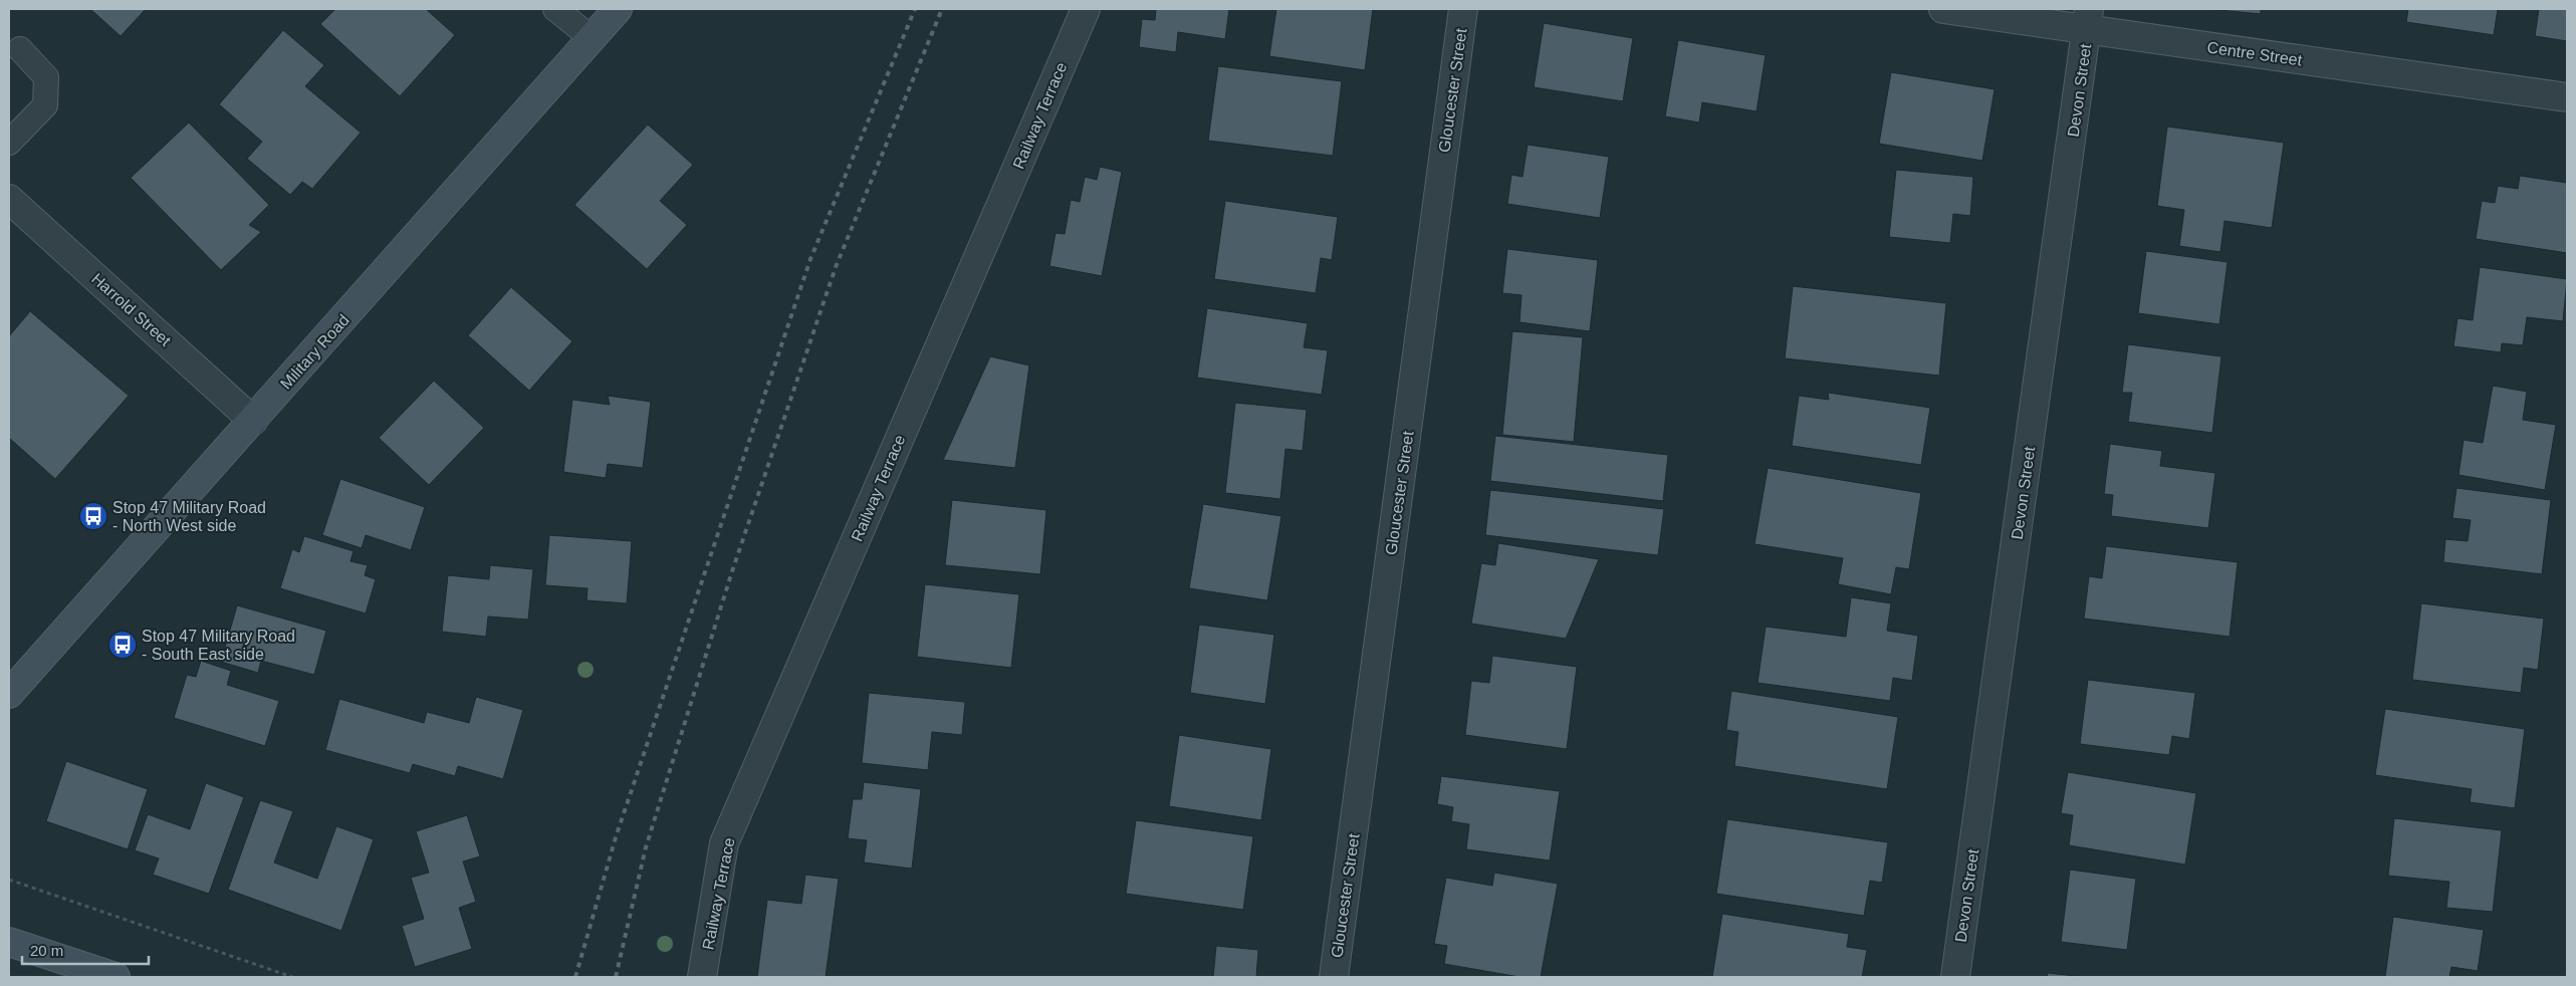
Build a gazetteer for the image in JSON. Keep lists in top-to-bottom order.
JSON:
{
  "streets": {
    "main road": ["Military Road"],
    "street": [
      "Centre Street",
      "Gloucester Street",
      "Devon Street",
      "Railway Terrace",
      "Harrold Street"
    ]
  },
  "crossings": [
    ["Centre Street", "Devon Street"],
    ["Harrold Street", "Military Road"]
  ],
  "places": {
    "bus stop": ["Stop 47 Military Road - North West side", "Stop 47 Military Road - South East side"]
  },
  "scale_bar": "20 m"
}
